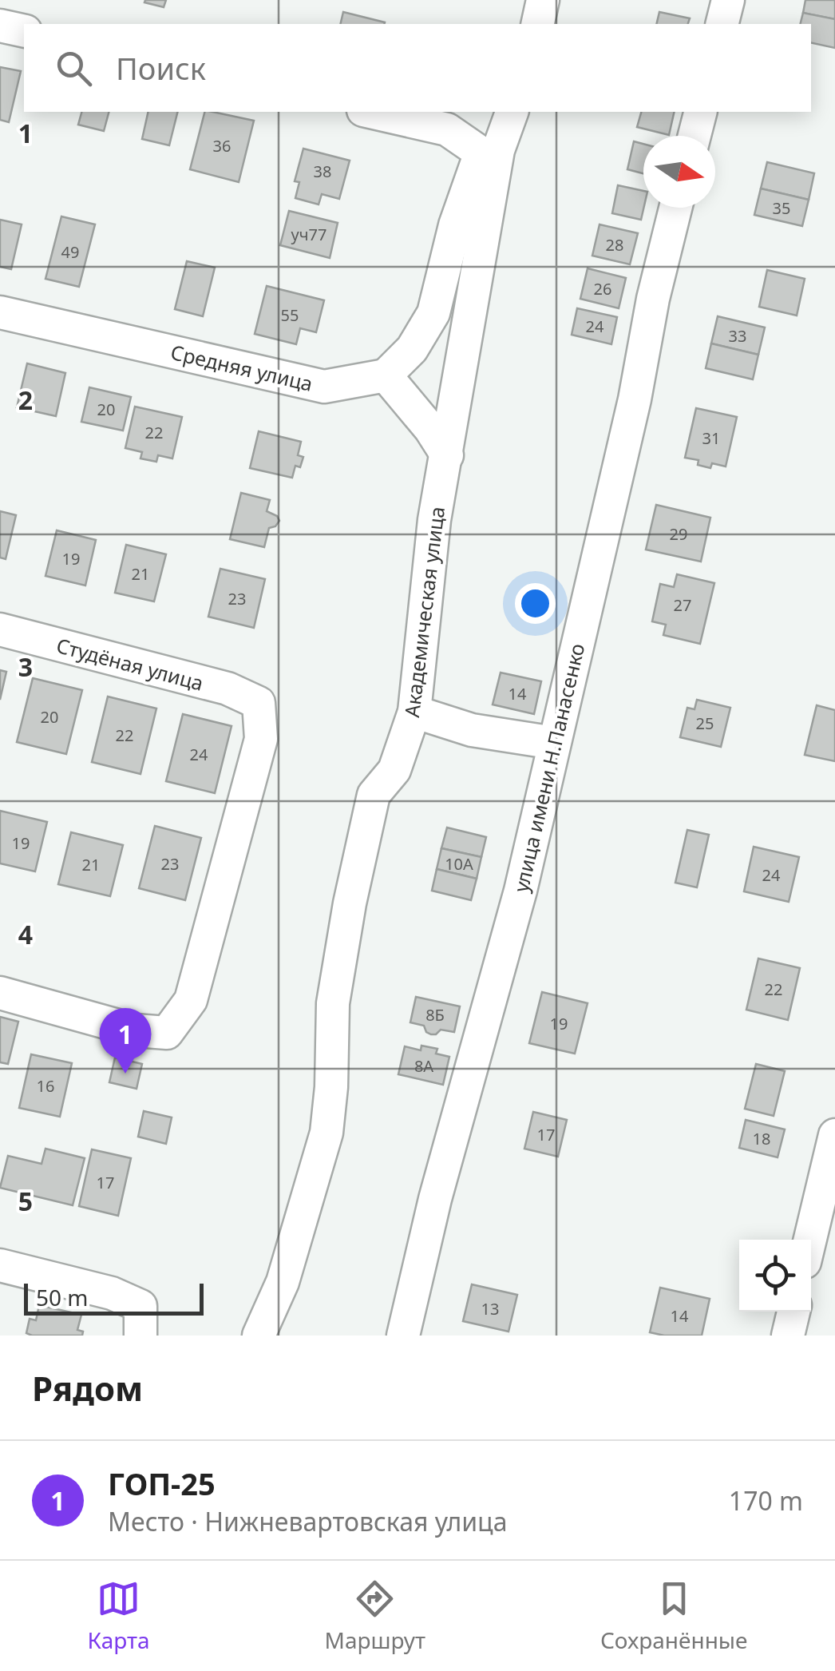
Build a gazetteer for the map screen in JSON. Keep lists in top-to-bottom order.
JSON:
{
  "streets": {
    "street": [
      "Средняя улица",
      "Академическая улица",
      "Студёная улица",
      "улица имени Н.Панасенко"
    ]
  },
  "crossings": [
    ["Средняя улица", "Академическая улица"]
  ],
  "house_numbers": [
    "36",
    "38",
    "35",
    "уч77",
    "28",
    "49",
    "26",
    "55",
    "24",
    "33",
    "20",
    "22",
    "31",
    "29",
    "19",
    "21",
    "23",
    "27",
    "14",
    "20",
    "25",
    "22",
    "24",
    "19",
    "23",
    "10А",
    "21",
    "24",
    "22",
    "8Б",
    "19",
    "8А",
    "16",
    "17",
    "18",
    "17",
    "13",
    "14"
  ],
  "scale_bar": "50 m",
  "north": "right",
  "page": {
    "search": "Поиск",
    "pins": "1",
    "scale": "50 m",
    "heading": "Рядом",
    "list": [
      {
        "mark": "1",
        "name": "ГОП-25",
        "note": "Место · Нижневартовская улица",
        "value": "170 m"
      }
    ],
    "nav": ["Карта", "Маршрут", "Сохранённые"]
  },
  "grid": {
    "rows": [
      "1",
      "2",
      "3",
      "4",
      "5"
    ]
  }
}
